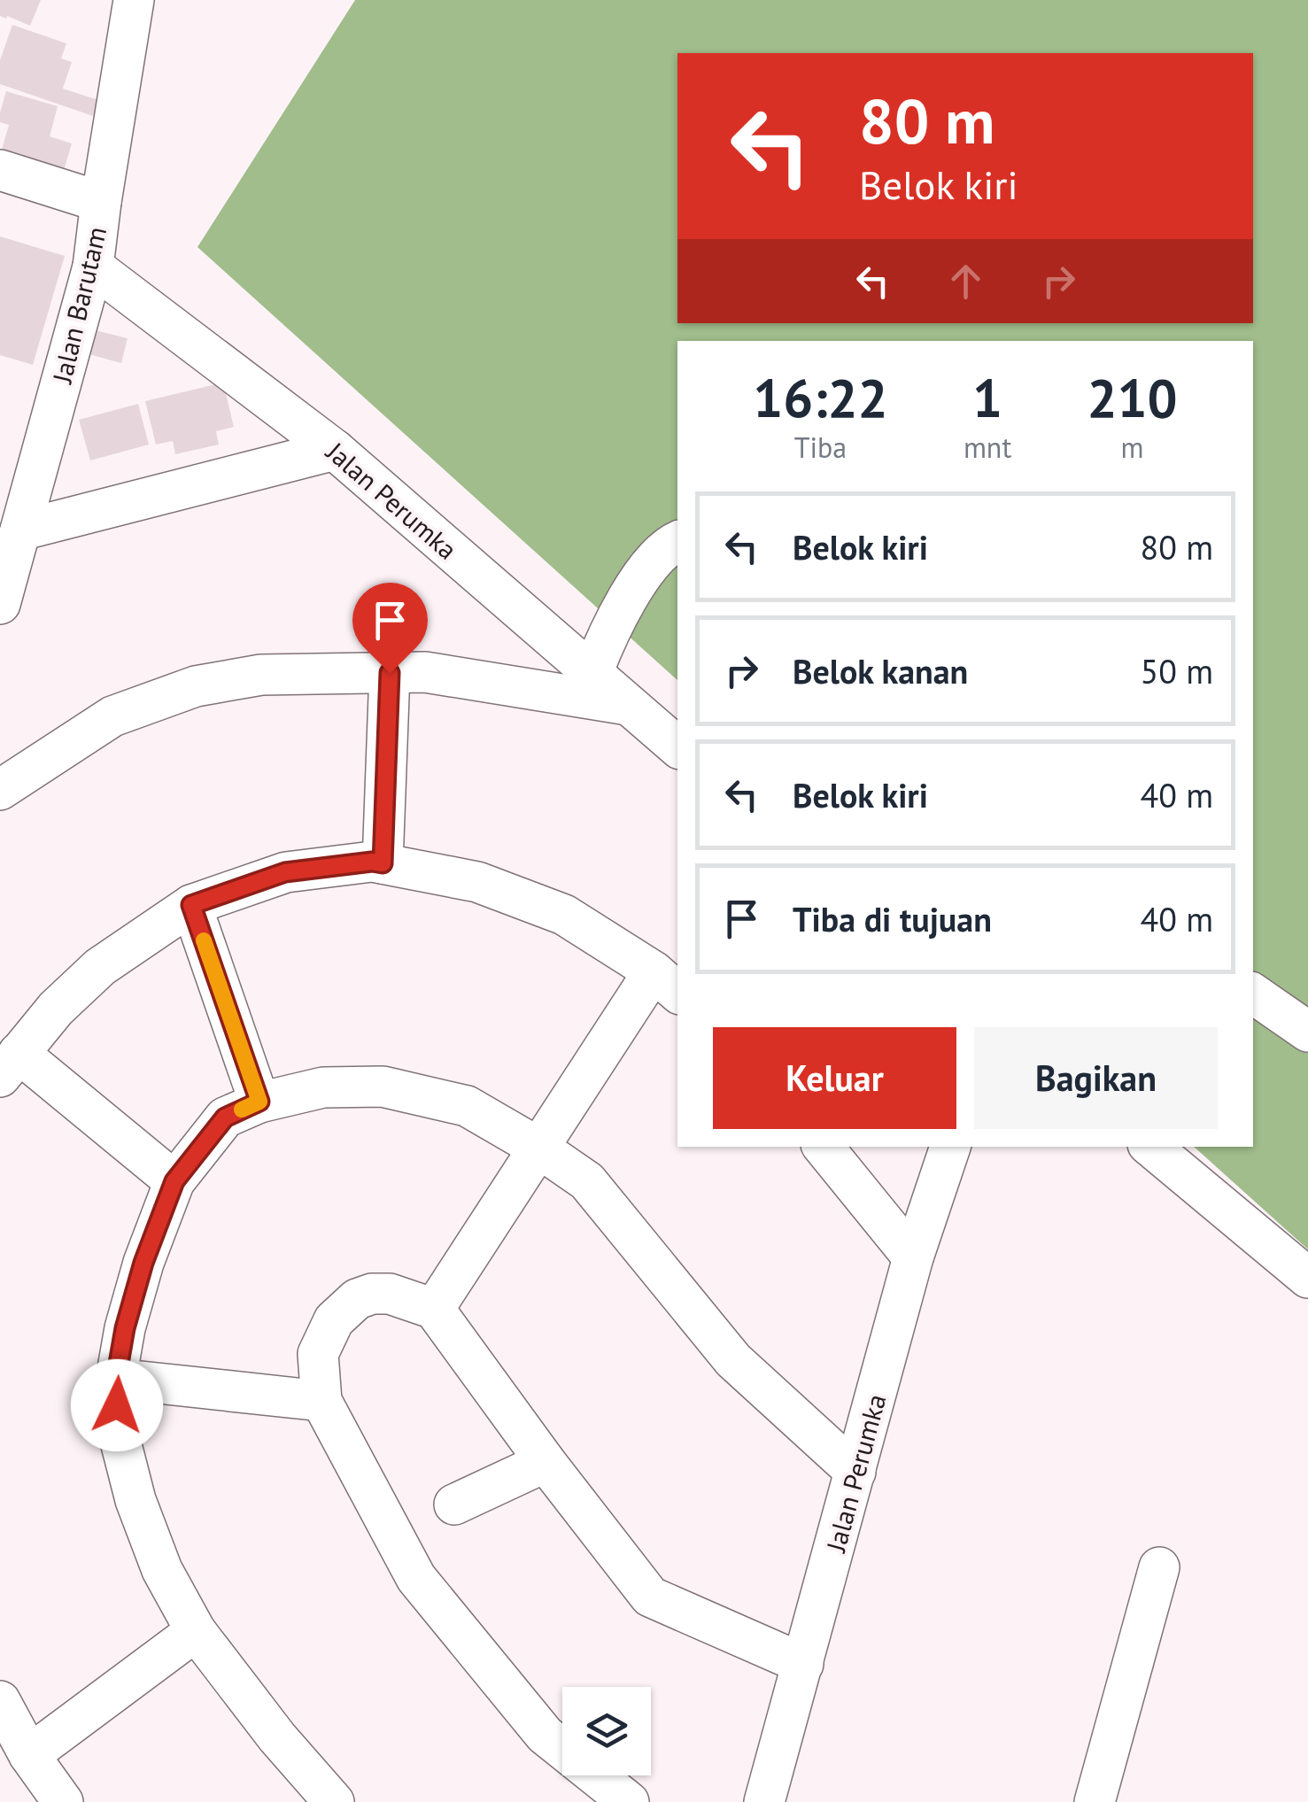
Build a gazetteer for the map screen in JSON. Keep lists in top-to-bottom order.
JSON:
{
  "streets": {
    "street": ["Jalan Barutam", "Jalan Perumka"]
  },
  "crossings": [
    ["Jalan Barutam", "Jalan Perumka"]
  ],
  "page": {
    "turn": ["80 m", "Belok kiri"],
    "eta": [
      "16:22",
      "Tiba",
      "1",
      "mnt",
      "210",
      "m"
    ],
    "list": [
      {
        "name": "Belok kiri",
        "value": "80 m"
      },
      {
        "name": "Belok kanan",
        "value": "50 m"
      },
      {
        "name": "Belok kiri",
        "value": "40 m"
      },
      {
        "name": "Tiba di tujuan",
        "value": "40 m"
      }
    ],
    "buttons": ["Keluar", "Bagikan"]
  }
}
